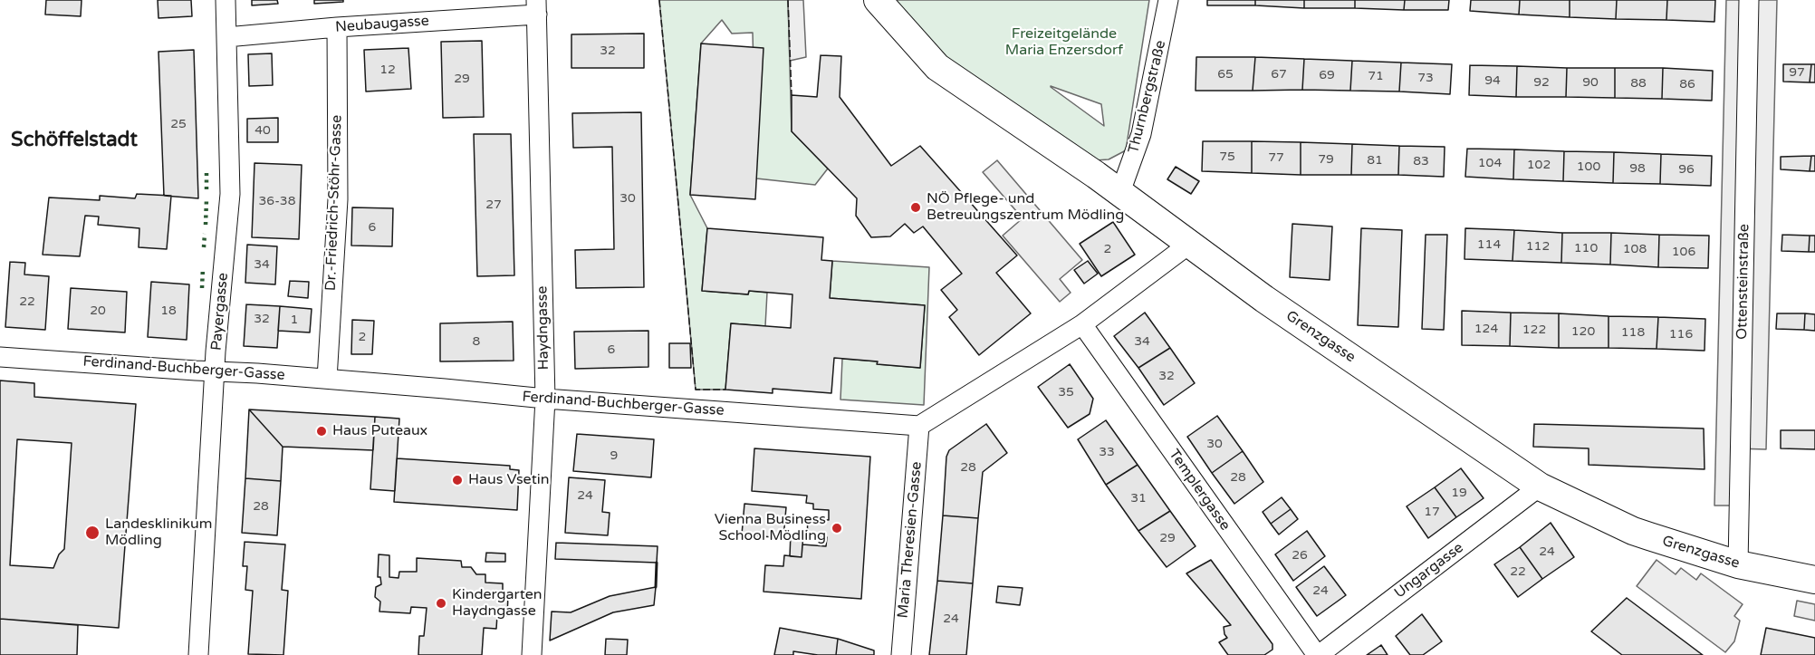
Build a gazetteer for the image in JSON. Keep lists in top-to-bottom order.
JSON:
{
  "streets": {
    "street": [
      "Neubaugasse",
      "Thurnbergstraße",
      "Dr.-Friedrich-Stöhr-Gasse",
      "Ottensteinstraße",
      "Payergasse",
      "Haydngasse",
      "Grenzgasse",
      "Ferdinand-Buchberger-Gasse",
      "Templergasse",
      "Maria Theresien-Gasse",
      "Ungargasse"
    ]
  },
  "crossings": [
    ["Neubaugasse", "Dr.-Friedrich-Stöhr-Gasse"],
    ["Neubaugasse", "Payergasse"],
    ["Neubaugasse", "Haydngasse"],
    ["Thurnbergstraße", "Grenzgasse"],
    ["Dr.-Friedrich-Stöhr-Gasse", "Ferdinand-Buchberger-Gasse"],
    ["Ottensteinstraße", "Grenzgasse"],
    ["Payergasse", "Ferdinand-Buchberger-Gasse"],
    ["Haydngasse", "Ferdinand-Buchberger-Gasse"],
    ["Grenzgasse", "Ungargasse"],
    ["Ferdinand-Buchberger-Gasse", "Maria Theresien-Gasse"],
    ["Templergasse", "Ungargasse"]
  ],
  "districts": ["Schöffelstadt"],
  "parks": ["Freizeitgelände Maria Enzersdorf"],
  "places": [
    "NÖ Pflege- und Betreuungszentrum Mödling",
    "Haus Puteaux",
    "Haus Vsetin",
    "Vienna Business School Mödling",
    "Landesklinikum Mödling",
    "Kindergarten Haydngasse"
  ],
  "house_numbers": [
    "32",
    "12",
    "97",
    "65",
    "67",
    "69",
    "71",
    "73",
    "29",
    "94",
    "92",
    "90",
    "88",
    "86",
    "25",
    "40",
    "75",
    "77",
    "79",
    "81",
    "83",
    "104",
    "102",
    "100",
    "98",
    "96",
    "30",
    "36-38",
    "27",
    "6",
    "114",
    "112",
    "110",
    "2",
    "108",
    "106",
    "34",
    "22",
    "20",
    "18",
    "32",
    "1",
    "124",
    "122",
    "120",
    "118",
    "116",
    "2",
    "8",
    "34",
    "6",
    "32",
    "35",
    "30",
    "33",
    "9",
    "28",
    "28",
    "19",
    "24",
    "31",
    "28",
    "17",
    "29",
    "24",
    "26",
    "22",
    "24",
    "24"
  ]
}
